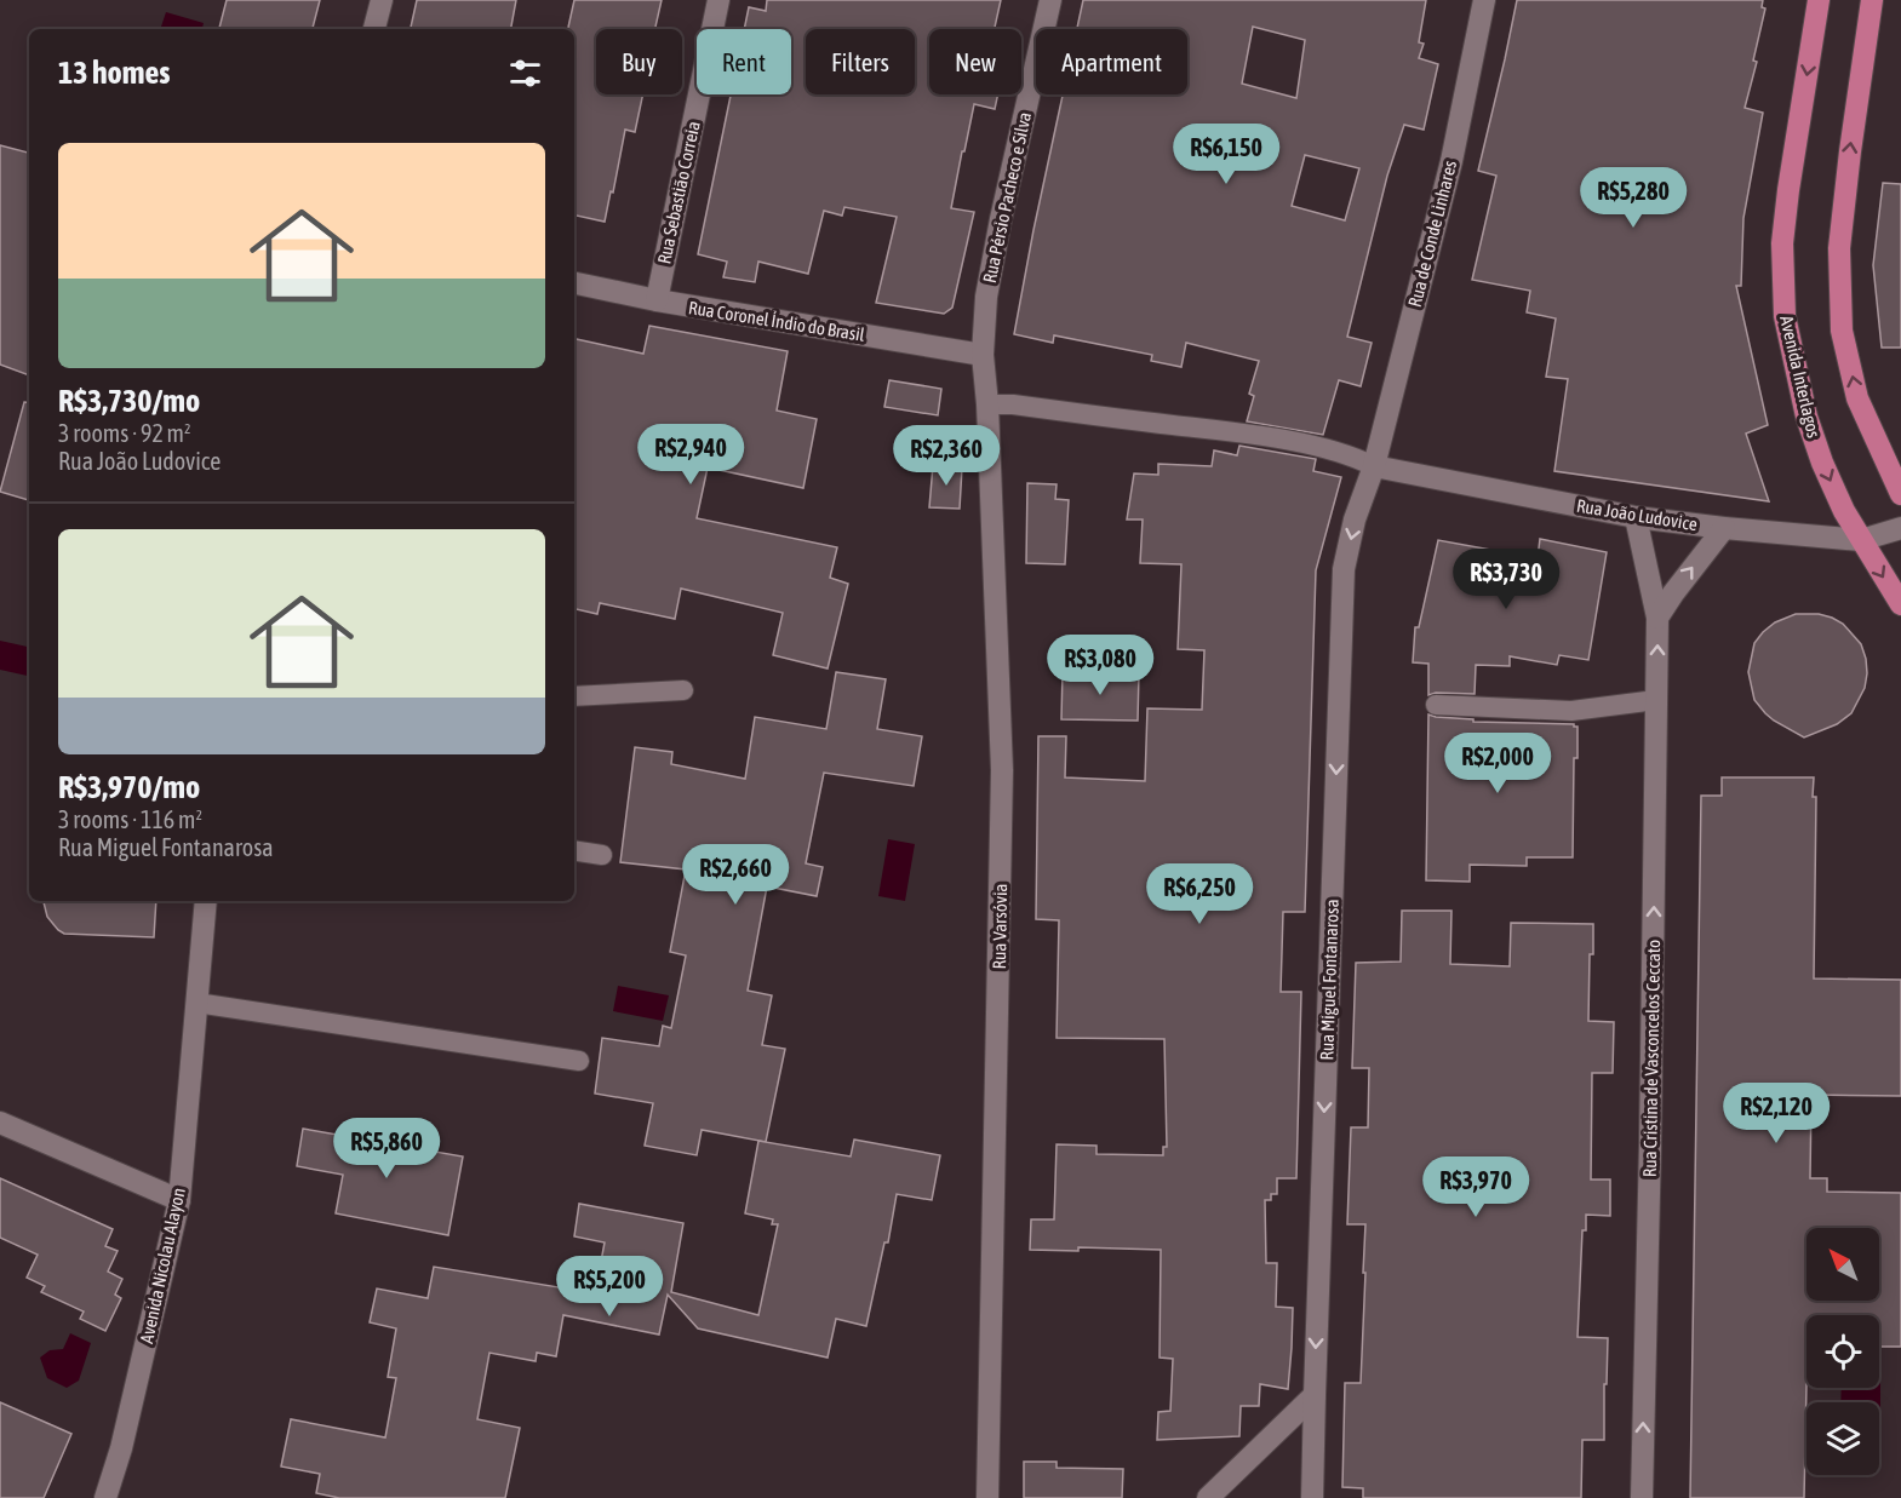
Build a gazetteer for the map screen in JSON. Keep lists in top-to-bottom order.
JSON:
{
  "streets": {
    "main road": ["Avenida Interlagos"],
    "street": [
      "Rua Sebastião Correia",
      "Rua Pérsio Pacheco e Silva",
      "Rua de Conde Linhares",
      "Rua Coronel Índio do Brasil",
      "Rua João Ludovice",
      "Rua Varsóvia",
      "Rua Miguel Fontanarosa",
      "Rua Cristina de Vasconcelos Ceccato",
      "Avenida Nicolau Alayon"
    ]
  },
  "crossings": [
    ["Rua Sebastião Correia", "Rua Coronel Índio do Brasil"],
    ["Rua Pérsio Pacheco e Silva", "Rua Coronel Índio do Brasil"],
    ["Rua Pérsio Pacheco e Silva", "Rua Varsóvia"],
    ["Rua de Conde Linhares", "Rua João Ludovice"],
    ["Rua de Conde Linhares", "Rua Miguel Fontanarosa"],
    ["Rua Coronel Índio do Brasil", "Rua Varsóvia"],
    ["Avenida Interlagos", "Rua João Ludovice"],
    ["Rua João Ludovice", "Rua Miguel Fontanarosa"],
    ["Rua João Ludovice", "Rua Cristina de Vasconcelos Ceccato"]
  ],
  "one_way": ["Rua Miguel Fontanarosa", "Rua Cristina de Vasconcelos Ceccato"],
  "north": "top left",
  "page": {
    "chip": [
      "Buy",
      "Rent",
      "Filters",
      "New",
      "Apartment"
    ],
    "heading": "13 homes",
    "list": [
      {
        "name": "R$3,730/mo",
        "note": "3 rooms · 92 m² · Rua João Ludovice"
      },
      {
        "name": "R$3,970/mo",
        "note": "3 rooms · 116 m² · Rua Miguel Fontanarosa"
      }
    ],
    "price": [
      "R$6,150",
      "R$5,280",
      "R$2,940",
      "R$2,360",
      "R$3,730",
      "R$3,080",
      "R$2,000",
      "R$2,660",
      "R$6,250",
      "R$2,120",
      "R$5,860",
      "R$3,970",
      "R$5,200"
    ]
  }
}
